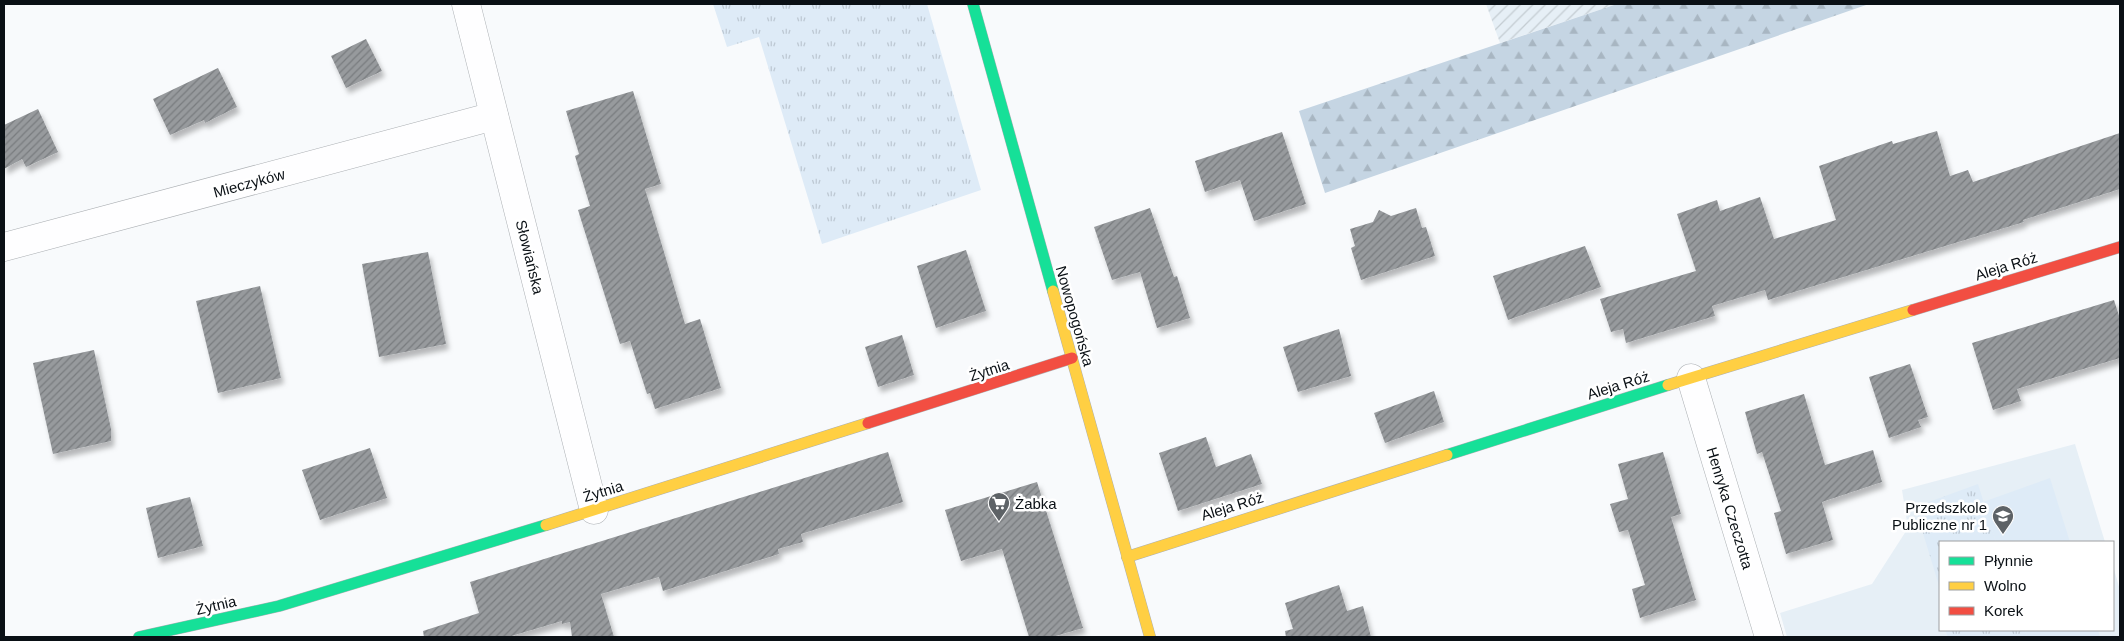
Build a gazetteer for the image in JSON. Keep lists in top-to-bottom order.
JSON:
{
  "streets": {
    "street": [
      "Mieczyków",
      "Słowiańska",
      "Aleja Róż",
      "Nowopogońska",
      "Żytnia",
      "Henryka Czeczotta"
    ]
  },
  "crossings": [
    ["Mieczyków", "Słowiańska"],
    ["Słowiańska", "Żytnia"],
    ["Aleja Róż", "Nowopogońska"],
    ["Aleja Róż", "Henryka Czeczotta"],
    ["Nowopogońska", "Żytnia"]
  ],
  "places": {
    "supermarket": ["Żabka"],
    "school or university": ["Przedszkole Publiczne nr 1"]
  },
  "legend": ["Płynnie", "Wolno", "Korek"]
}
